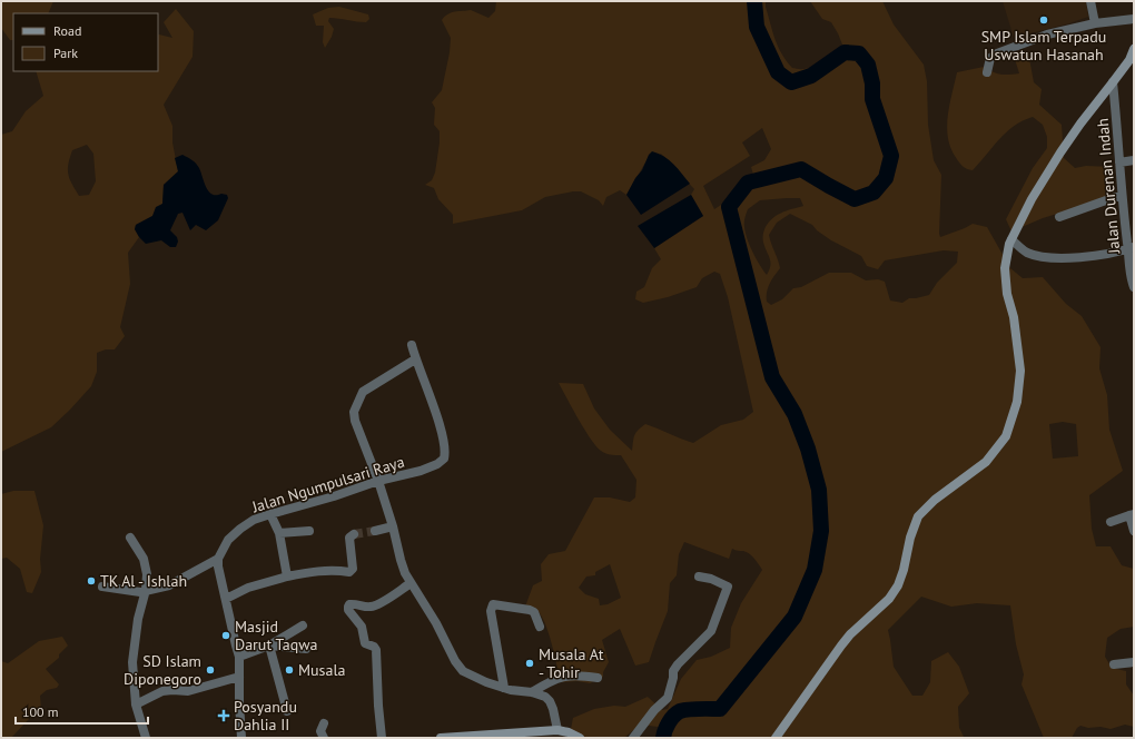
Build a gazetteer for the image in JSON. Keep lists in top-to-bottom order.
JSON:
{
  "streets": {
    "street": ["Jalan Durenan Indah", "Jalan Ngumpulsari Raya"]
  },
  "places": {
    "other": [
      "SMP Islam Terpadu Uswatun Hasanah",
      "TK Al - Ishlah",
      "Masjid Darut Taqwa",
      "Musala At - Tohir",
      "SD Islam Diponegoro",
      "Musala"
    ],
    "health": ["Posyandu Dahlia II"]
  },
  "legend": ["Road", "Park"],
  "scale_bar": "100 m"
}
